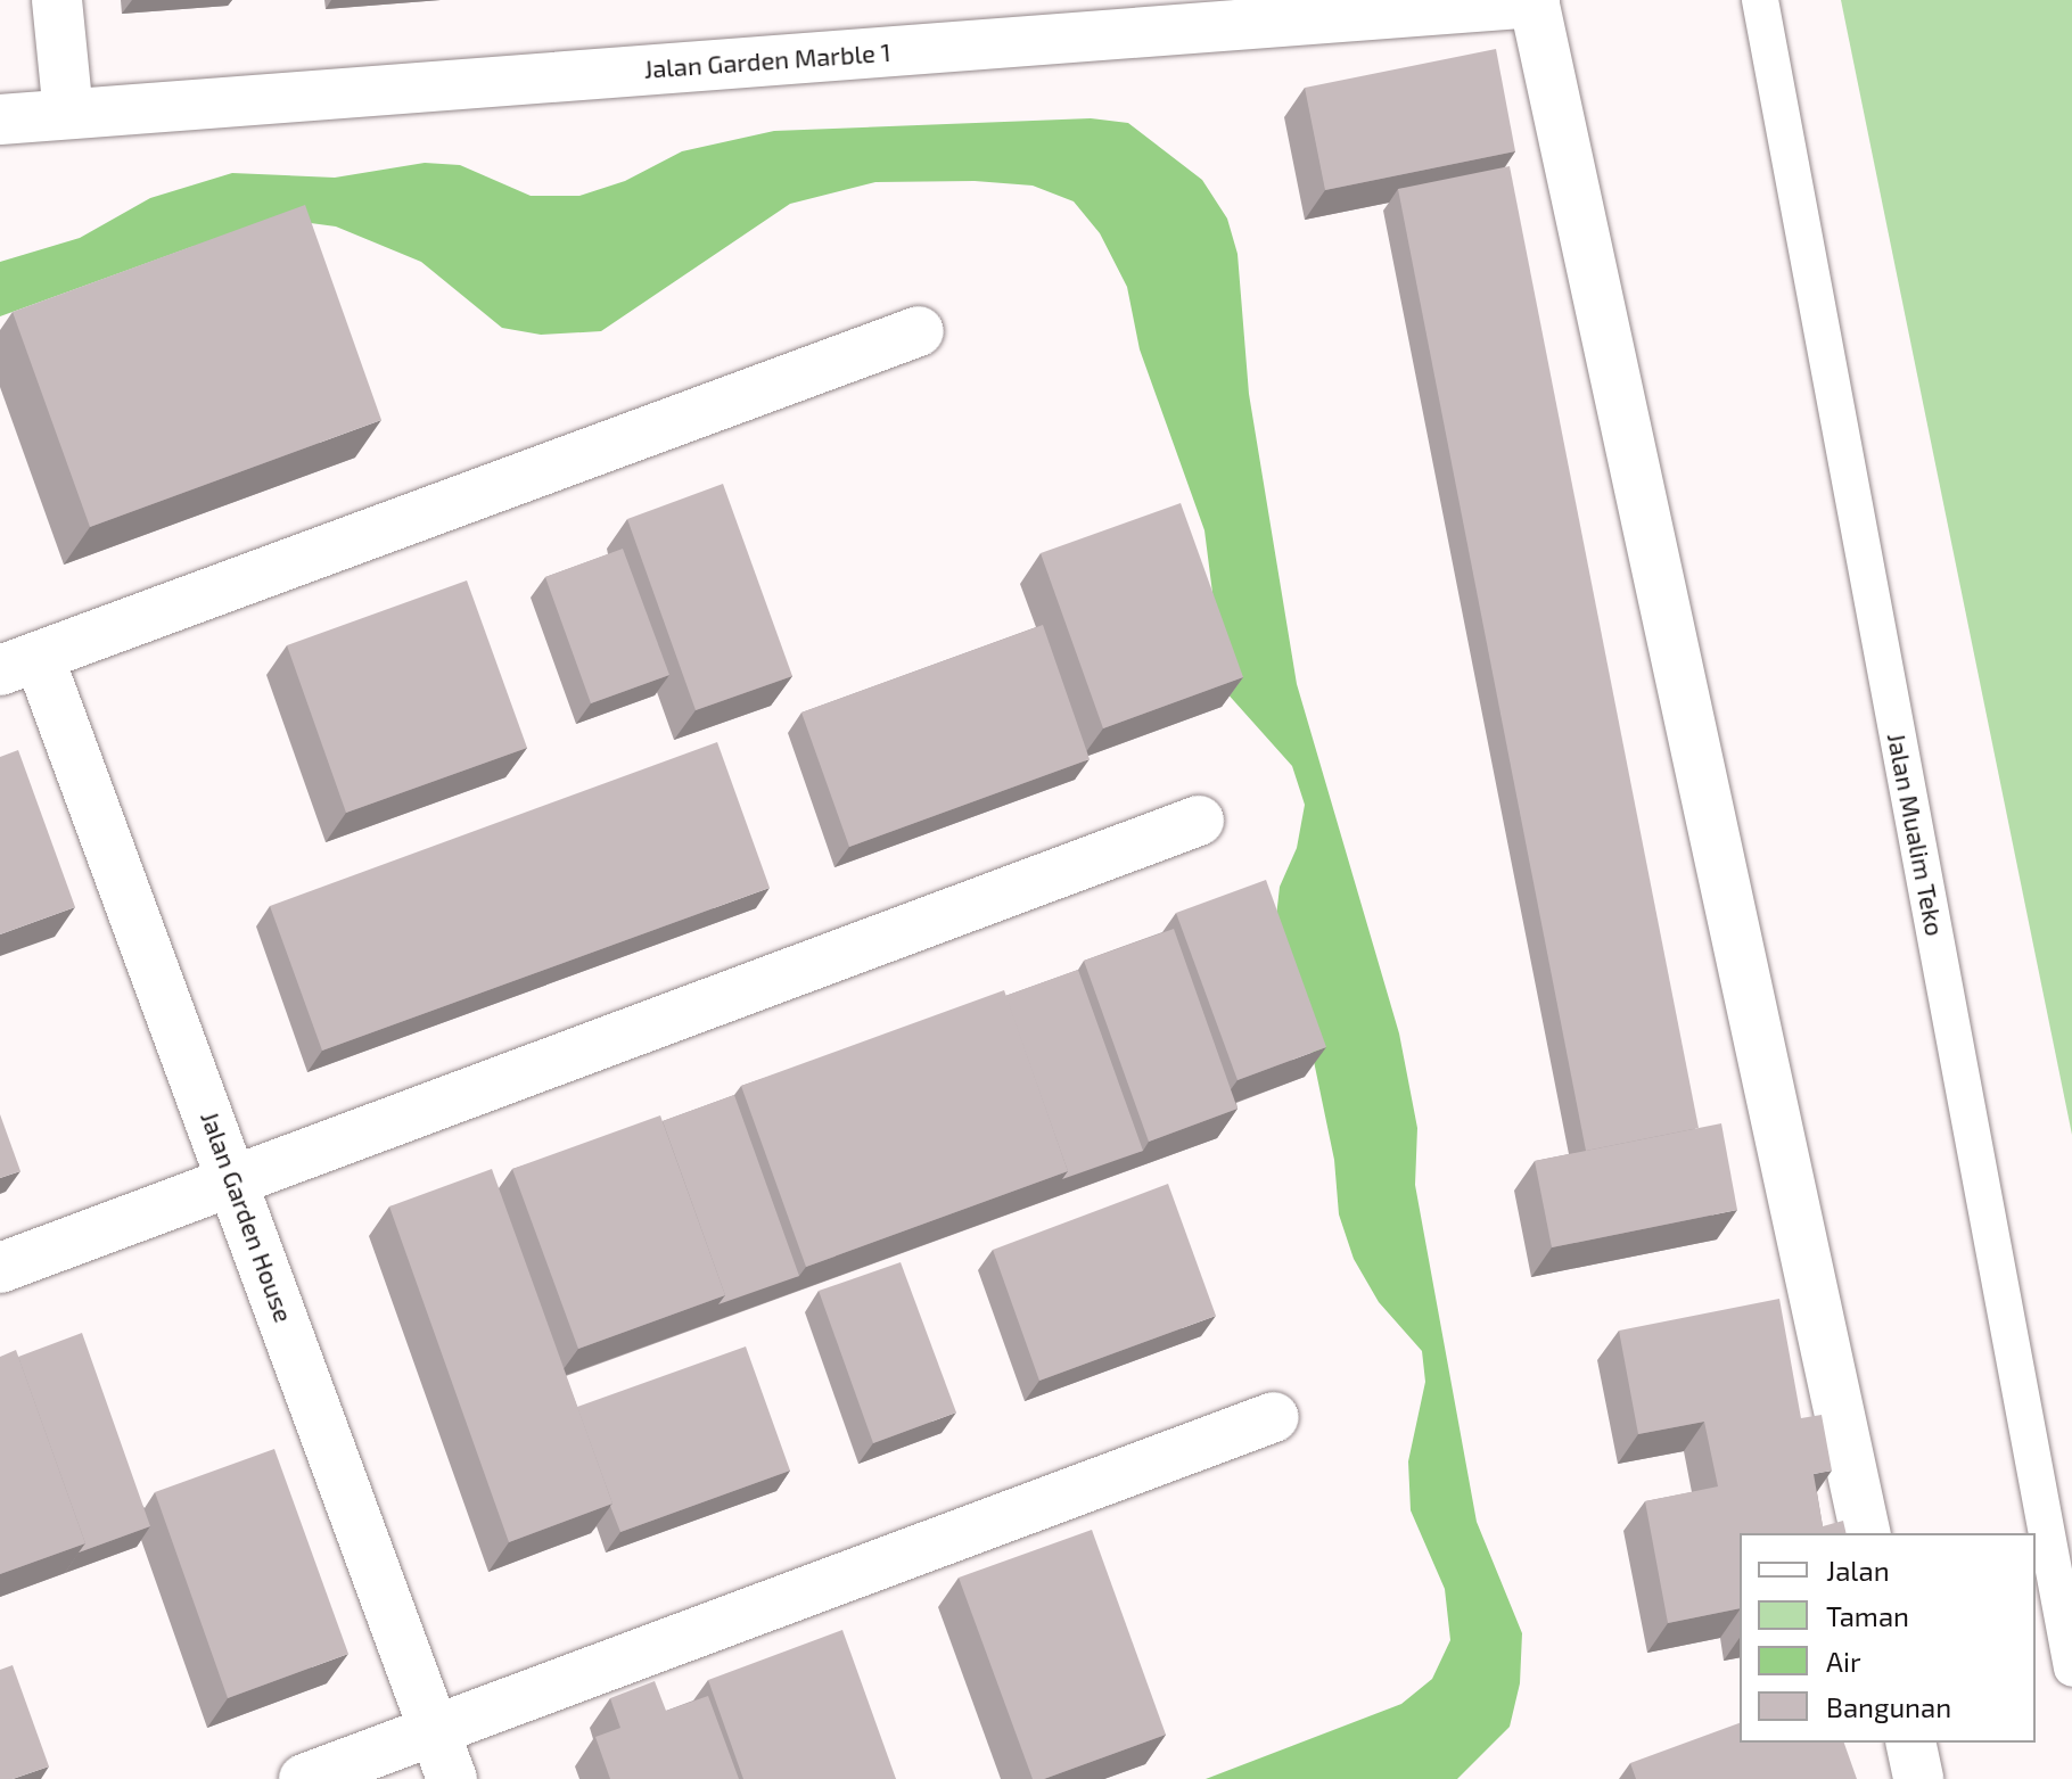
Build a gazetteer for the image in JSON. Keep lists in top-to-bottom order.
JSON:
{
  "streets": {
    "street": ["Jalan Garden Marble 1", "Jalan Garden House"],
    "lane": ["Jalan Mualim Teko"]
  },
  "legend": [
    "Jalan",
    "Taman",
    "Air",
    "Bangunan"
  ]
}
